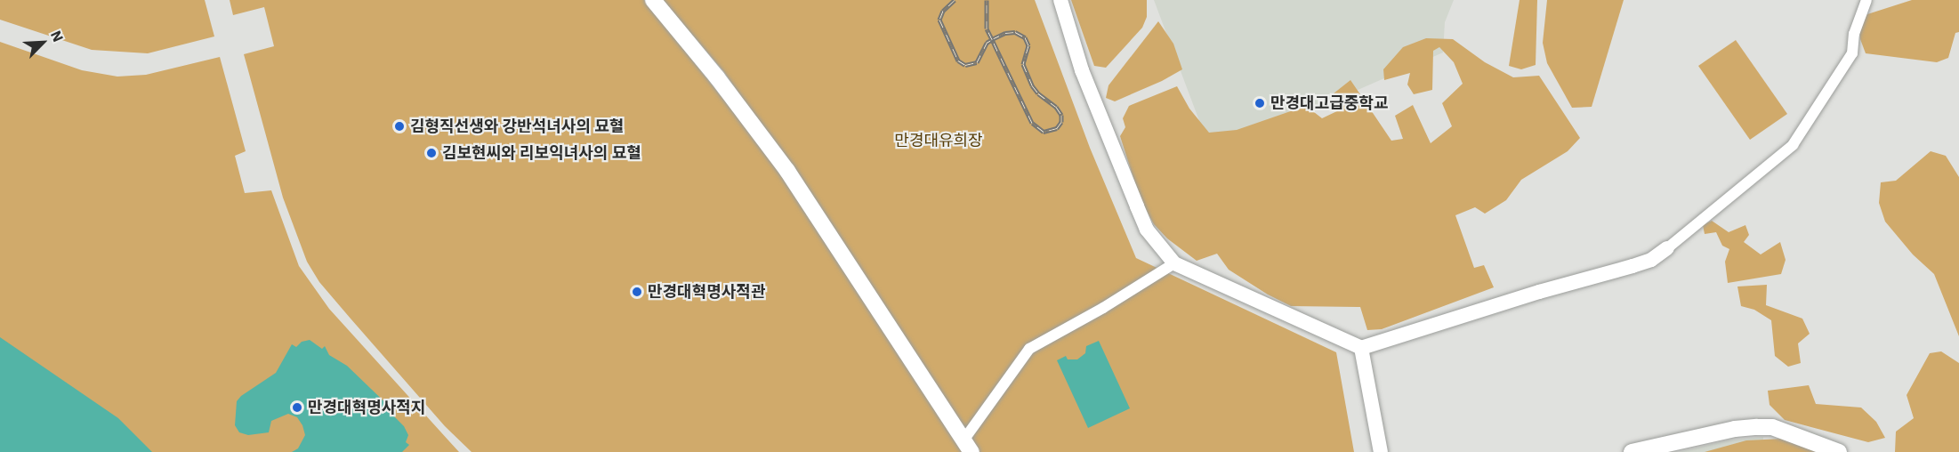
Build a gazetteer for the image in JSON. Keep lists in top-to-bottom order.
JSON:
{
  "parks": ["만경대유희장"],
  "places": [
    "만경대고급중학교",
    "김형직선생와 강반석녀사의 묘혈",
    "김보현씨와 리보익녀사의 묘혈",
    "만경대혁명사적관",
    "만경대혁명사적지"
  ],
  "north": "top right"
}
